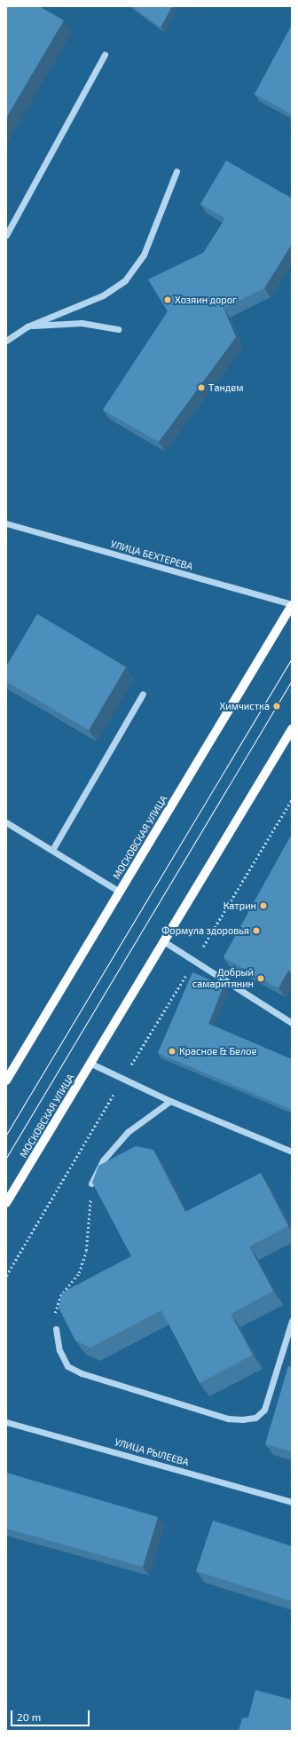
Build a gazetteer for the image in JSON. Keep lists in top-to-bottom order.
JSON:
{
  "streets": {
    "main road": ["МОСКОВСКАЯ УЛИЦА"],
    "street": ["УЛИЦА БЕХТЕРЕВА", "УЛИЦА РЫЛЕЕВА"]
  },
  "crossings": [
    ["УЛИЦА БЕХТЕРЕВА", "МОСКОВСКАЯ УЛИЦА"]
  ],
  "places": [
    "Хозяин дорог",
    "Тандем",
    "Химчистка",
    "Катрин",
    "Формула здоровья",
    "Добрый самаритянин",
    "Красное & Белое"
  ],
  "scale_bar": "20 m"
}
